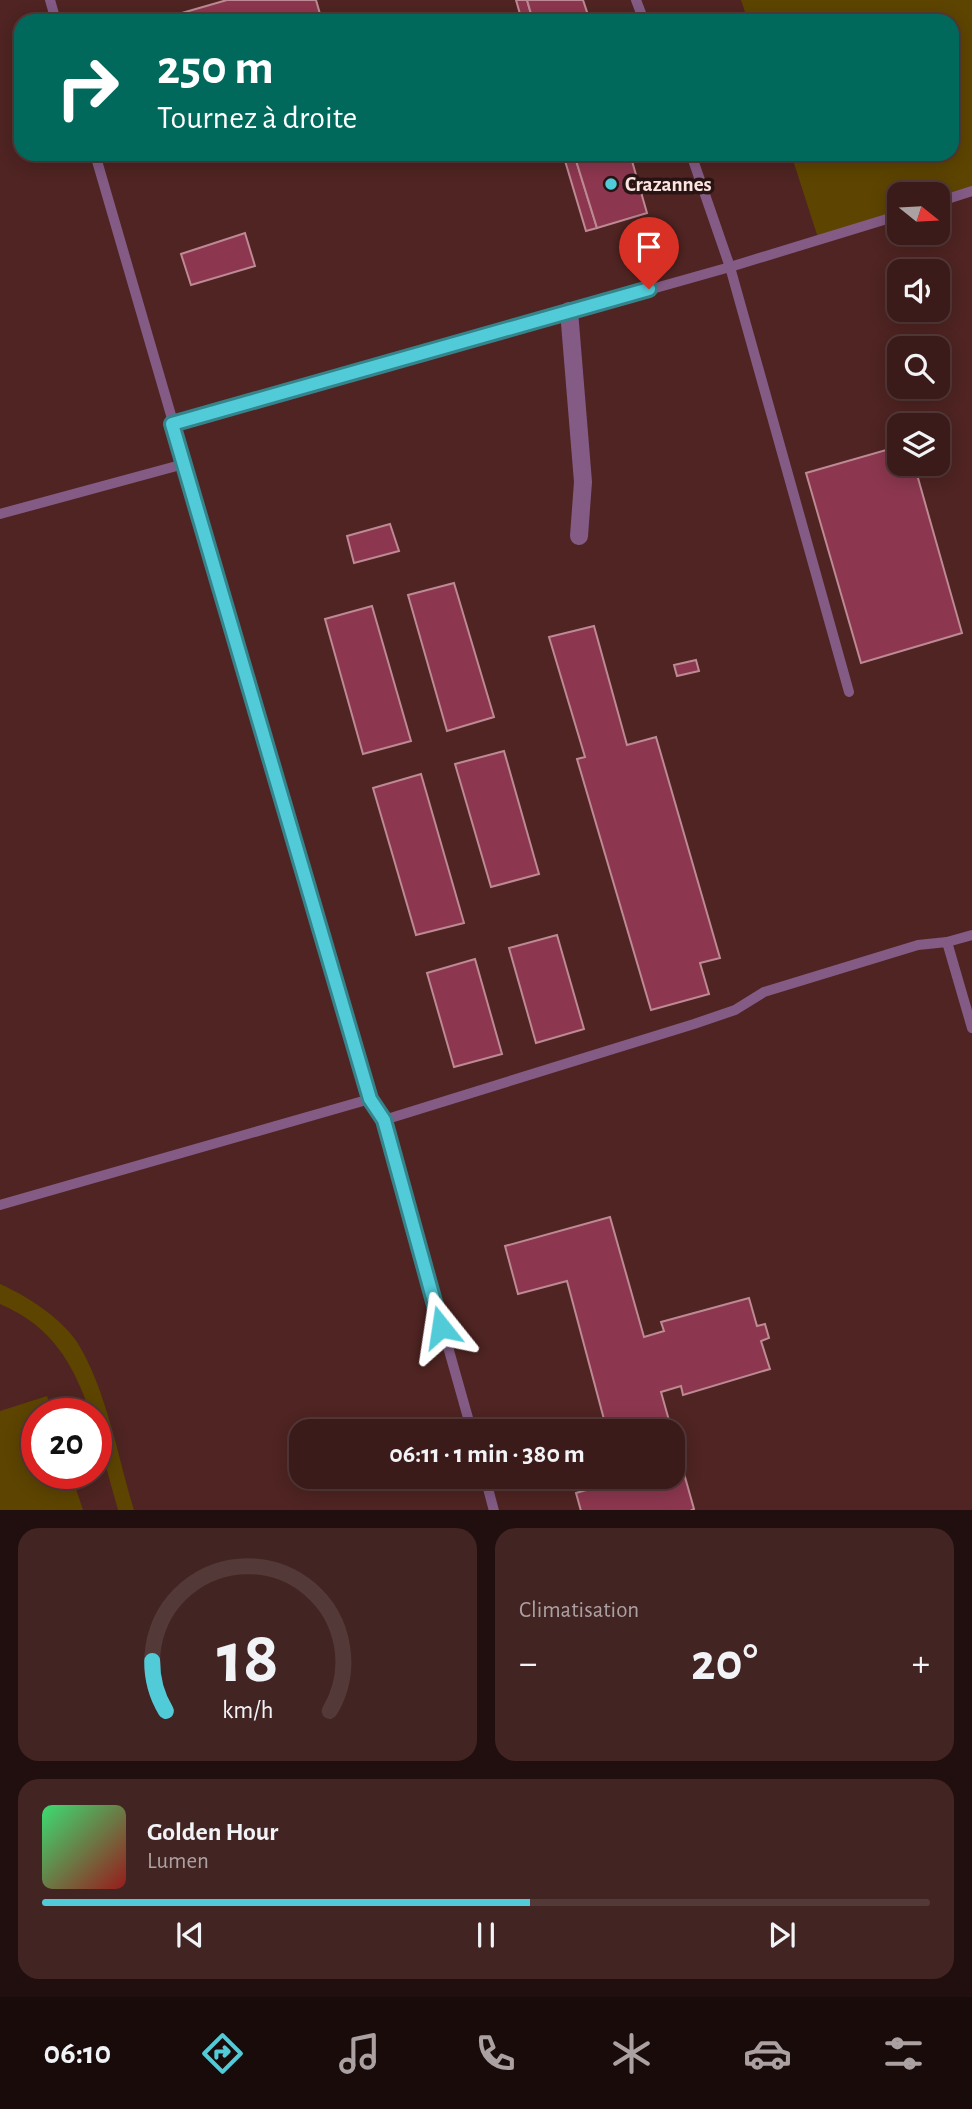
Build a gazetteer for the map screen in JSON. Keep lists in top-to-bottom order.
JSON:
{
  "places": ["Crazannes"],
  "north": "right",
  "page": {
    "turn": ["250 m", "Tournez à droite"],
    "limit": "20",
    "trip": "06:11 · 1 min · 380 m",
    "tile": "Climatisation",
    "heat": ["−", "20°", "+"],
    "song": ["Golden Hour", "Lumen"],
    "tabs": "06:10",
    "gauge": ["18", "km/h"]
  }
}
